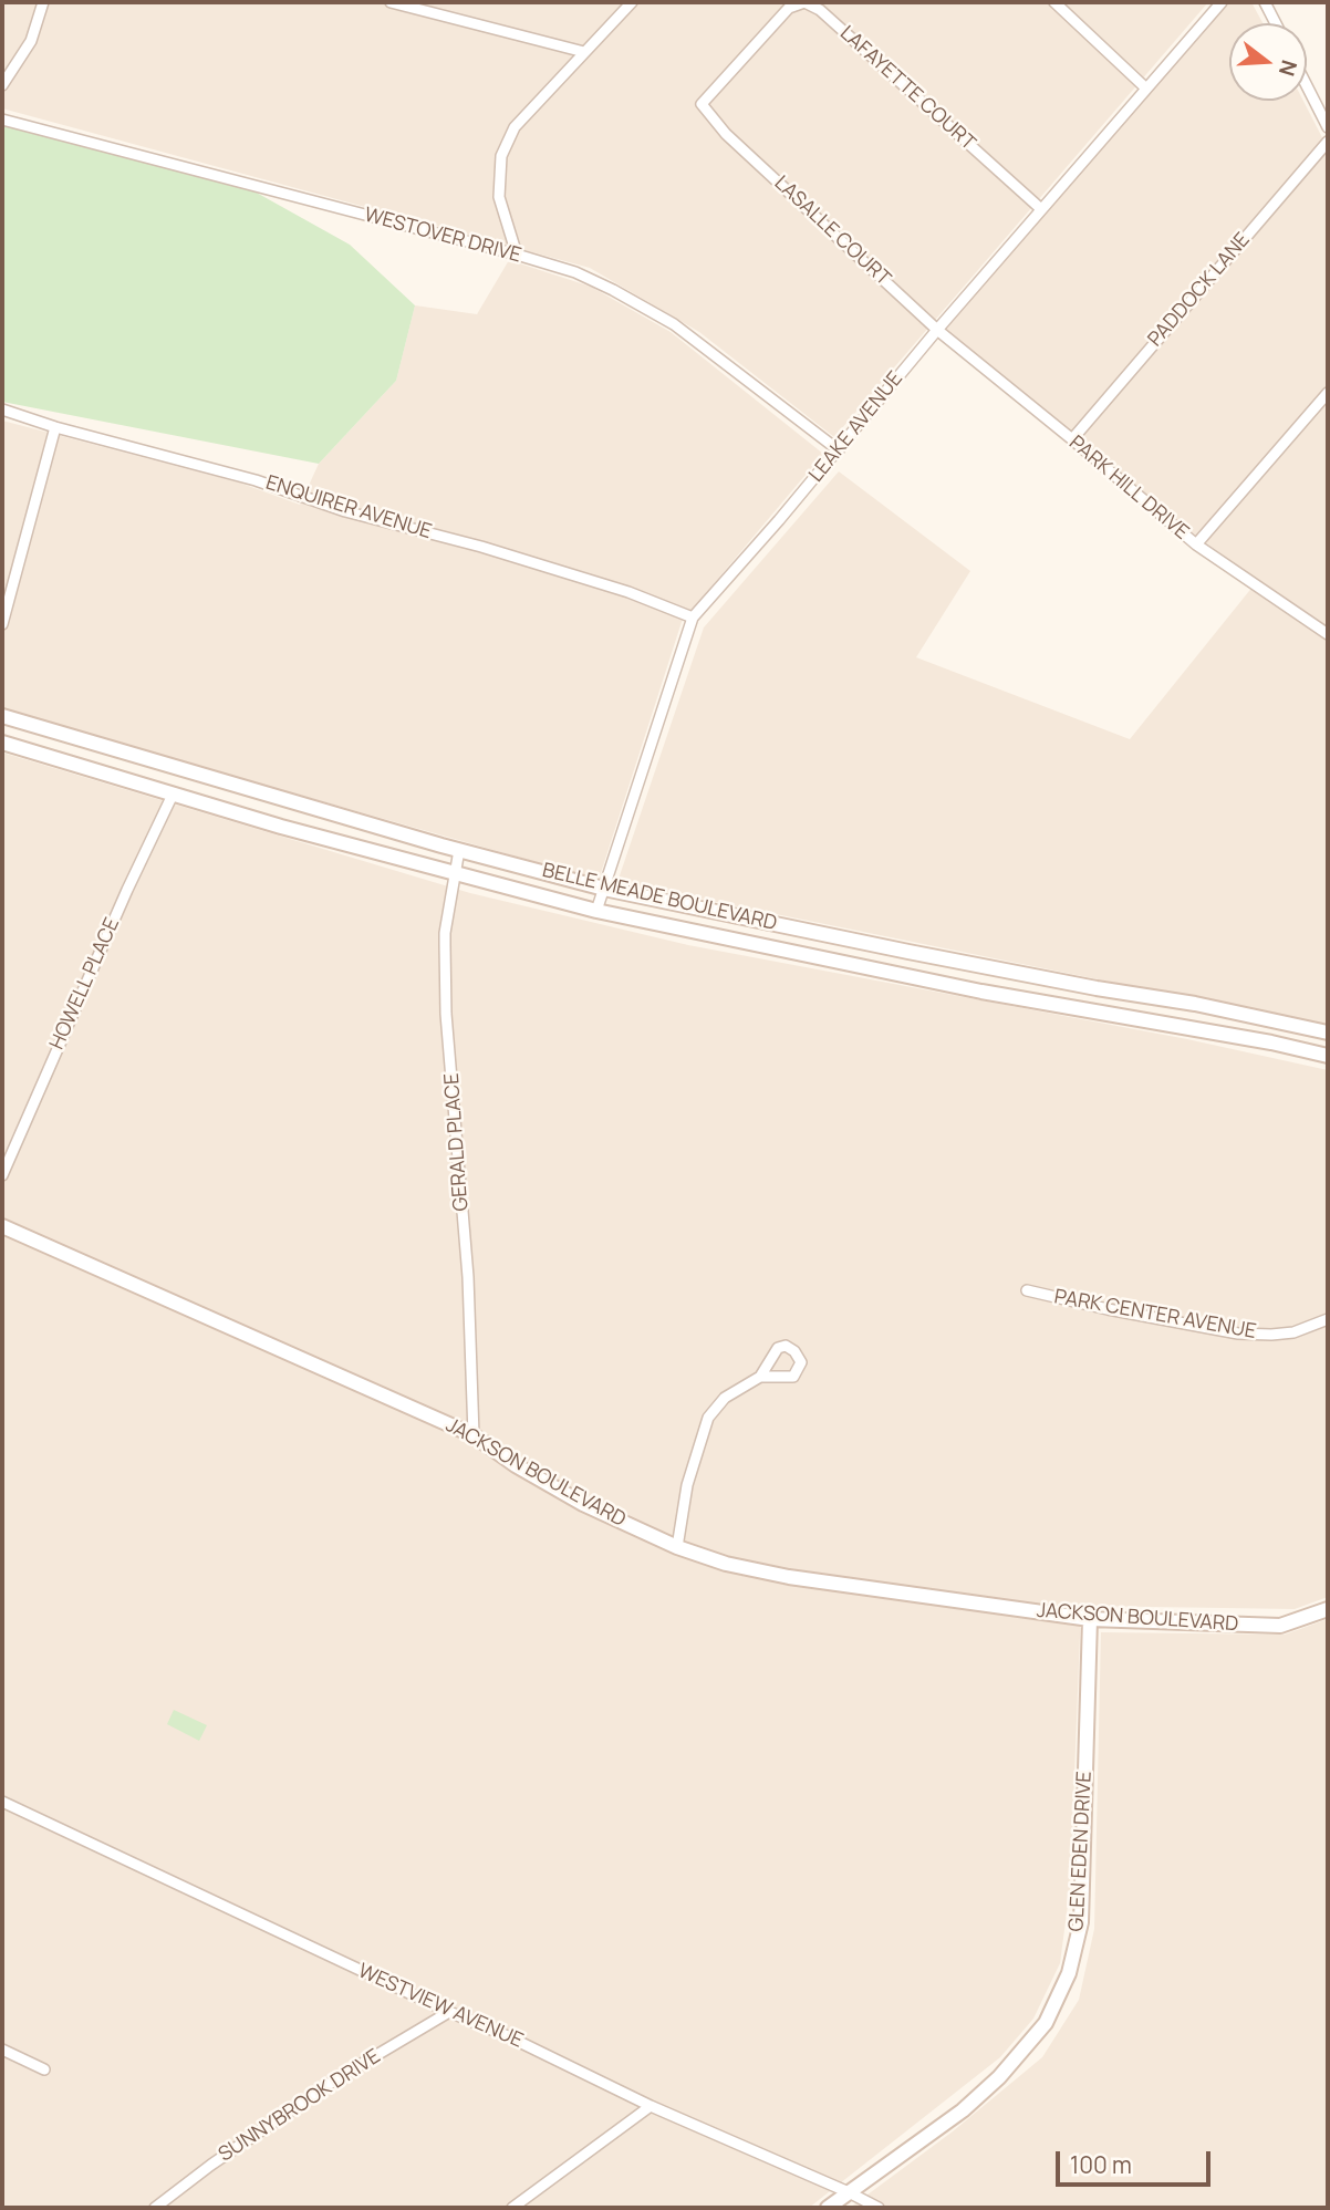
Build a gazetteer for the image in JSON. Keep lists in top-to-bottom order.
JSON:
{
  "streets": {
    "main road": ["BELLE MEADE BOULEVARD", "JACKSON BOULEVARD", "GLEN EDEN DRIVE"],
    "street": [
      "LAFAYETTE COURT",
      "LASALLE COURT",
      "WESTOVER DRIVE",
      "PADDOCK LANE",
      "LEAKE AVENUE",
      "PARK HILL DRIVE",
      "ENQUIRER AVENUE",
      "HOWELL PLACE",
      "GERALD PLACE",
      "PARK CENTER AVENUE",
      "WESTVIEW AVENUE",
      "SUNNYBROOK DRIVE"
    ]
  },
  "crossings": [
    ["LAFAYETTE COURT", "LASALLE COURT"],
    ["LAFAYETTE COURT", "LEAKE AVENUE"],
    ["LASALLE COURT", "LEAKE AVENUE"],
    ["LASALLE COURT", "PARK HILL DRIVE"],
    ["WESTOVER DRIVE", "LEAKE AVENUE"],
    ["PADDOCK LANE", "PARK HILL DRIVE"],
    ["LEAKE AVENUE", "PARK HILL DRIVE"],
    ["LEAKE AVENUE", "ENQUIRER AVENUE"],
    ["LEAKE AVENUE", "BELLE MEADE BOULEVARD"],
    ["BELLE MEADE BOULEVARD", "HOWELL PLACE"],
    ["BELLE MEADE BOULEVARD", "GERALD PLACE"],
    ["GERALD PLACE", "JACKSON BOULEVARD"],
    ["JACKSON BOULEVARD", "GLEN EDEN DRIVE"],
    ["GLEN EDEN DRIVE", "WESTVIEW AVENUE"],
    ["WESTVIEW AVENUE", "SUNNYBROOK DRIVE"]
  ],
  "scale_bar": "100 m",
  "north": "right"
}
